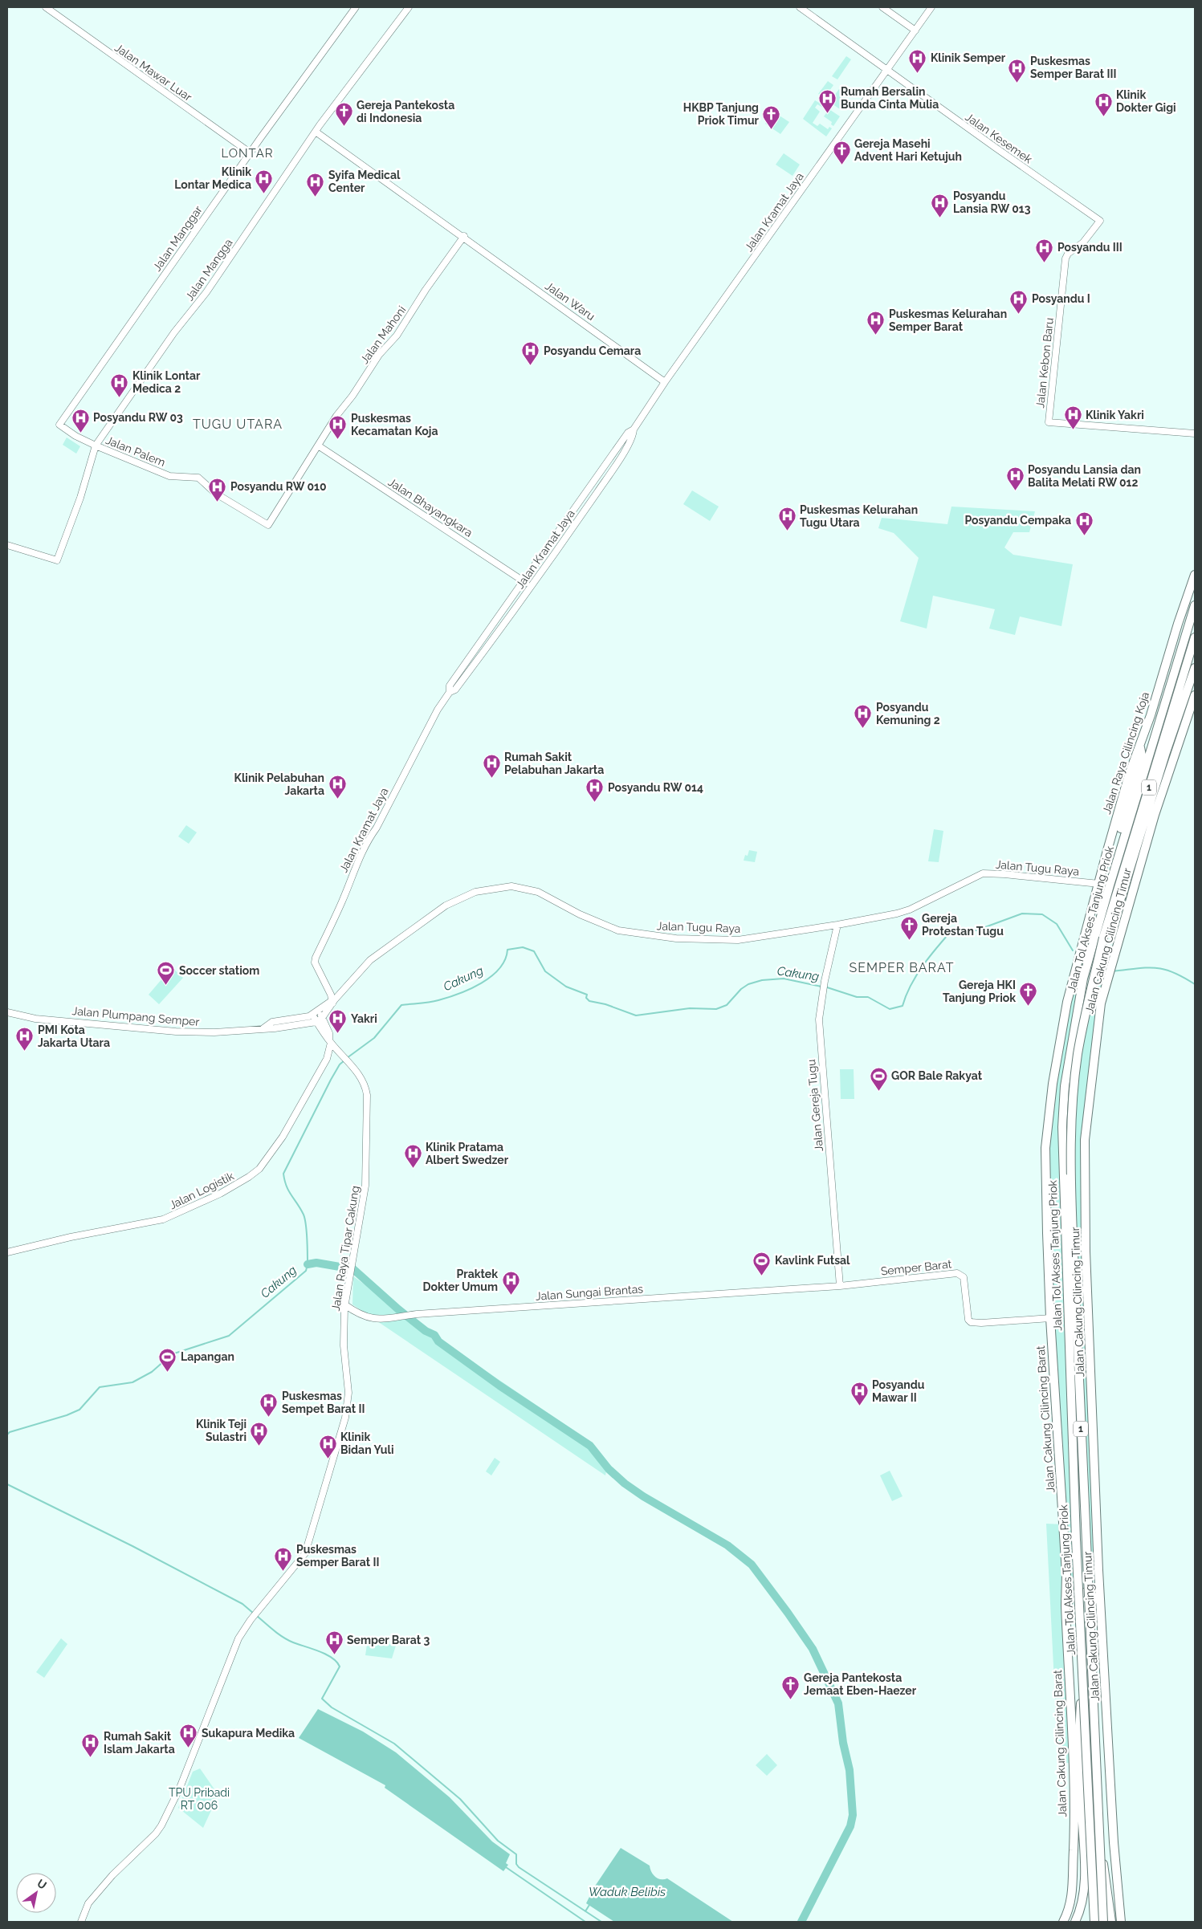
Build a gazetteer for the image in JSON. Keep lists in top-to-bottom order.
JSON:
{
  "streets": {
    "highway": [
      "Jalan Raya Cilincing Koja",
      "1",
      "Jalan Tol Akses Tanjung Priok",
      "Jalan Cakung Cilincing Timur",
      "Jalan Cakung Cilincing Barat"
    ],
    "street": [
      "Jalan Mawar Luar",
      "Jalan Kesemek",
      "Jalan Kramat Jaya",
      "Jalan Manggar",
      "Jalan Mangga",
      "Jalan Waru",
      "Jalan Mahoni",
      "Jalan Kebon Baru",
      "Jalan Palem",
      "Jalan Bhayangkara",
      "Jalan Tugu Raya",
      "Jalan Plumpang Semper",
      "Jalan Gereja Tugu",
      "Jalan Logistik",
      "Jalan Raya Tipar Cakung",
      "Semper Barat",
      "Jalan Sungai Brantas"
    ]
  },
  "crossings": [
    ["Jalan Mawar Luar", "Jalan Manggar"],
    ["Jalan Kesemek", "Jalan Kramat Jaya"],
    ["Jalan Kesemek", "Jalan Kebon Baru"],
    ["Jalan Kramat Jaya", "Jalan Waru"],
    ["Jalan Kramat Jaya", "Jalan Bhayangkara"],
    ["Jalan Kramat Jaya", "Jalan Tugu Raya"],
    ["Jalan Kramat Jaya", "Jalan Plumpang Semper"],
    ["Jalan Manggar", "Jalan Palem"],
    ["Jalan Mangga", "Jalan Waru"],
    ["Jalan Mangga", "Jalan Palem"],
    ["Jalan Waru", "Jalan Mahoni"],
    ["Jalan Mahoni", "Jalan Palem"],
    ["Jalan Mahoni", "Jalan Bhayangkara"],
    ["Jalan Raya Cilincing Koja", "Jalan Tugu Raya"],
    ["Jalan Raya Cilincing Koja", "Jalan Cakung Cilincing Barat"],
    ["Jalan Tugu Raya", "Jalan Plumpang Semper"],
    ["Jalan Tugu Raya", "Jalan Gereja Tugu"],
    ["Jalan Plumpang Semper", "Jalan Raya Tipar Cakung"],
    ["Jalan Gereja Tugu", "Semper Barat"],
    ["Jalan Gereja Tugu", "Jalan Sungai Brantas"],
    ["Jalan Logistik", "Jalan Raya Tipar Cakung"],
    ["Jalan Raya Tipar Cakung", "Jalan Sungai Brantas"],
    ["Semper Barat", "Jalan Sungai Brantas"],
    ["Semper Barat", "Jalan Cakung Cilincing Barat"]
  ],
  "districts": ["LONTAR", "TUGU UTARA", "SEMPER BARAT"],
  "water": ["Cakung", "Waduk Belibis"],
  "parks": ["TPU Pribadi RT 006"],
  "places": {
    "hospital": [
      "Klinik Semper",
      "Puskesmas Semper Barat III",
      "Rumah Bersalin Bunda Cinta Mulia",
      "Klinik Dokter Gigi",
      "Klinik Lontar Medica",
      "Syifa Medical Center",
      "Posyandu Lansia RW 013",
      "Posyandu III",
      "Posyandu I",
      "Puskesmas Kelurahan Semper Barat",
      "Posyandu Cemara",
      "Klinik Lontar Medica 2",
      "Klinik Yakri",
      "Posyandu RW 03",
      "Puskesmas Kecamatan Koja",
      "Posyandu Lansia dan Balita Melati RW 012",
      "Posyandu RW 010",
      "Puskesmas Kelurahan Tugu Utara",
      "Posyandu Cempaka",
      "Posyandu Kemuning 2",
      "Rumah Sakit Pelabuhan Jakarta",
      "Klinik Pelabuhan Jakarta",
      "Posyandu RW 014",
      "Yakri",
      "PMI Kota Jakarta Utara",
      "Klinik Pratama Albert Swedzer",
      "Praktek Dokter Umum",
      "Posyandu Mawar II",
      "Puskesmas Sempet Barat II",
      "Klinik Teji Sulastri",
      "Klinik Bidan Yuli",
      "Puskesmas Semper Barat II",
      "Semper Barat 3",
      "Sukapura Medika",
      "Rumah Sakit Islam Jakarta"
    ],
    "church": [
      "Gereja Pantekosta di Indonesia",
      "HKBP Tanjung Priok Timur",
      "Gereja Masehi Advent Hari Ketujuh",
      "Gereja Protestan Tugu",
      "Gereja HKI Tanjung Priok",
      "Gereja Pantekosta Jemaat Eben-Haezer"
    ],
    "sports": [
      "Soccer statiom",
      "GOR Bale Rakyat",
      "Kavlink Futsal",
      "Lapangan"
    ]
  },
  "north": "top right"
}
